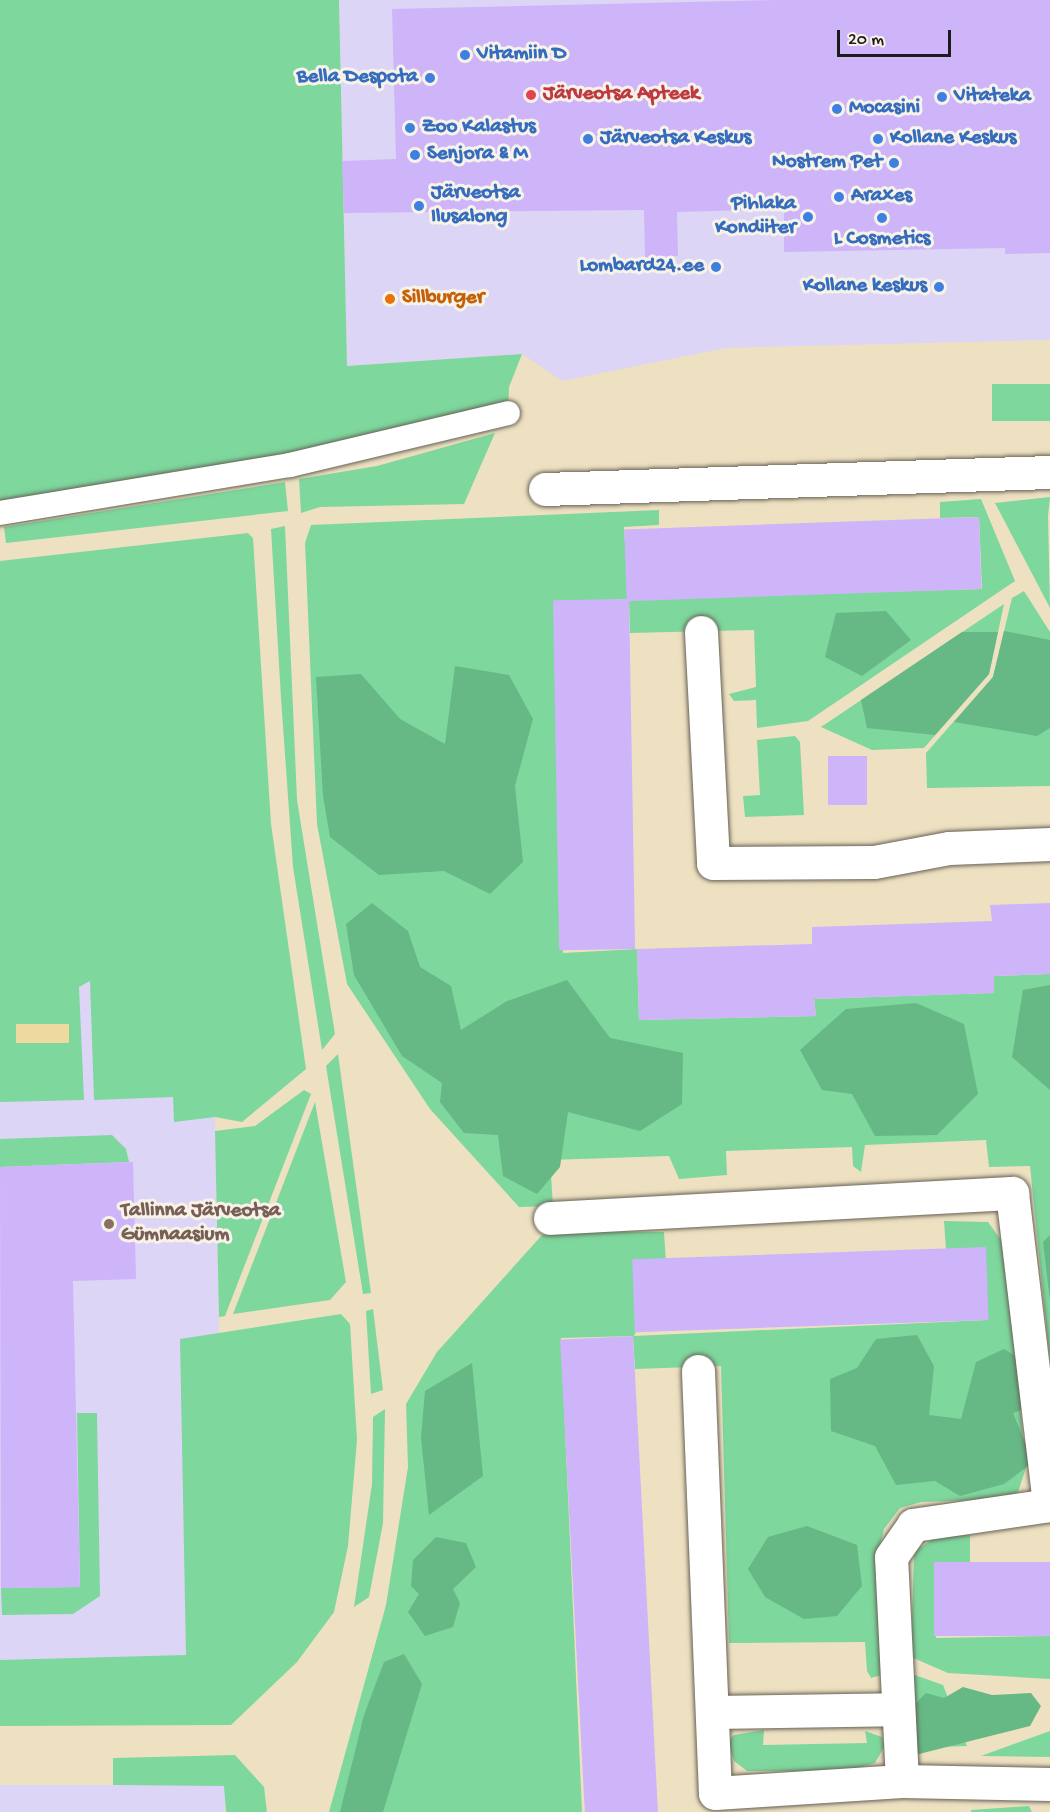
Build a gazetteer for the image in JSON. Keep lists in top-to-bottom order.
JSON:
{
  "places": [
    "Vitamiin D",
    "Bella Despota",
    "Järveotsa Apteek",
    "Vitateka",
    "Mocasini",
    "Zoo Kalastus",
    "Järveotsa Keskus",
    "Kollane Keskus",
    "Senjora & M",
    "Nostrem Pet",
    "Araxes",
    "Järveotsa Ilusalong",
    "Pihlaka Kondiiter",
    "L Cosmetics",
    "Lombard24.ee",
    "Kollane keskus",
    "Sillburger",
    "Tallinna Järveotsa Gümnaasium"
  ],
  "scale_bar": "20 m"
}
